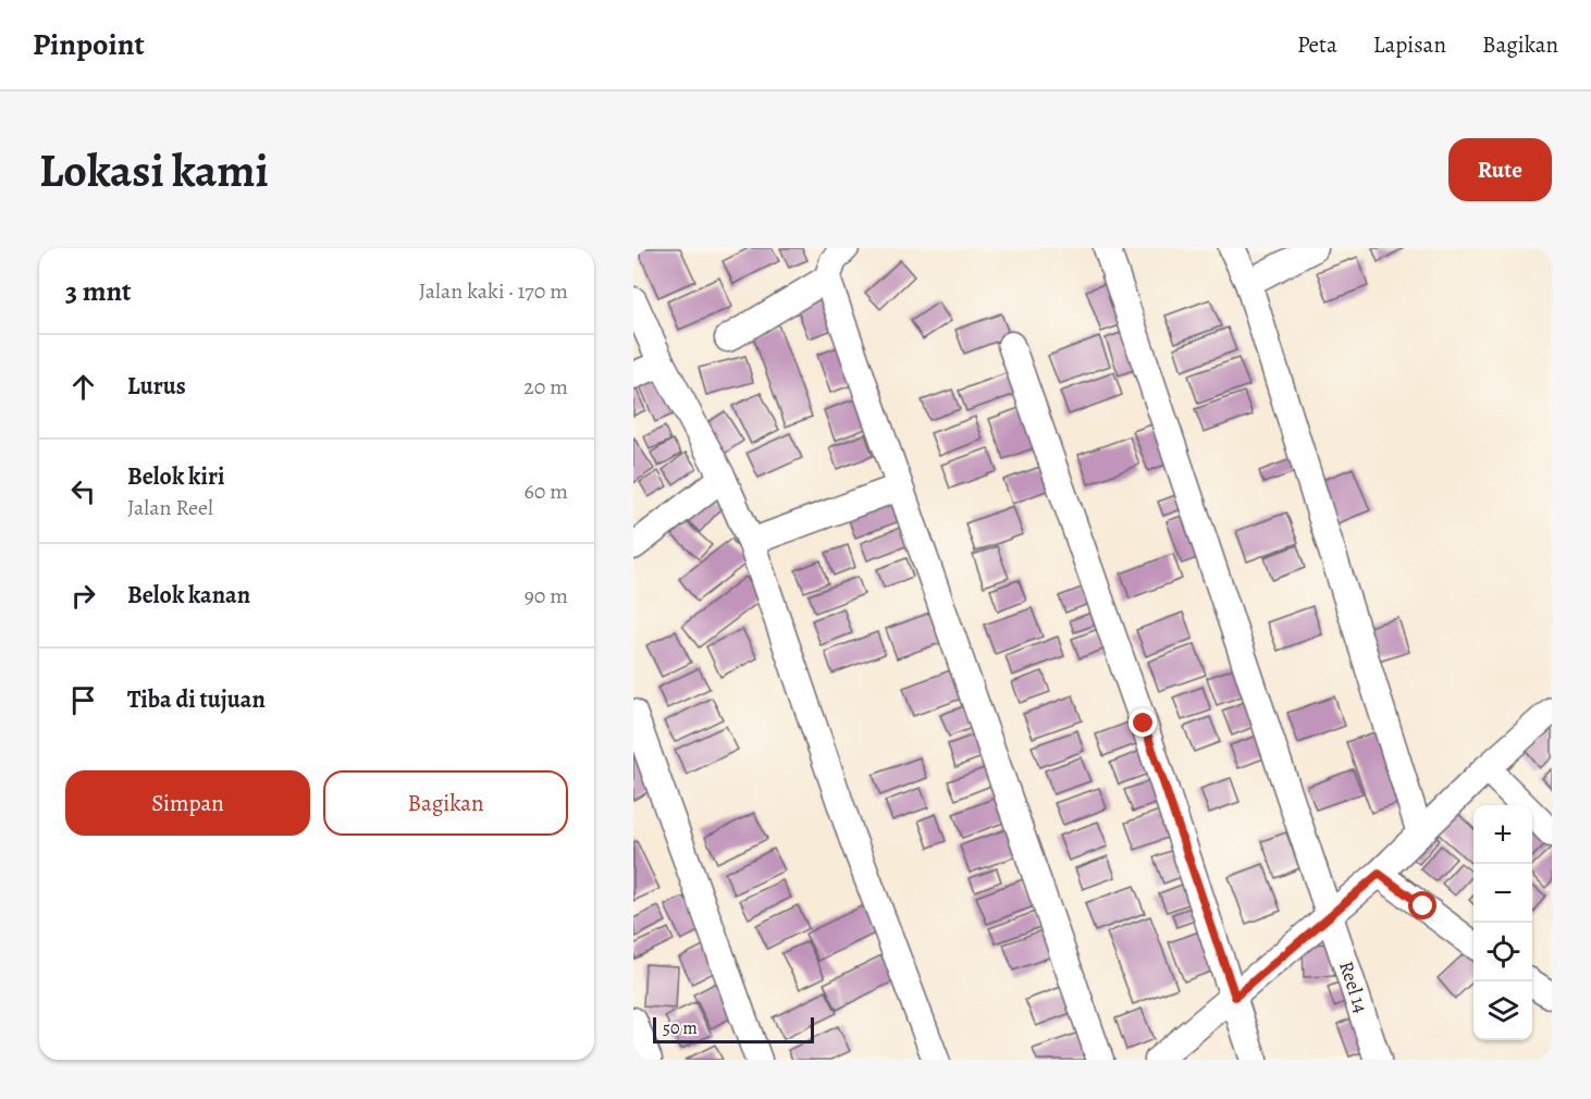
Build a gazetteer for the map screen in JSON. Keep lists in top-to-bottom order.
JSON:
{
  "streets": {
    "street": ["Reel 14"]
  },
  "scale_bar": "50 m",
  "page": {
    "header": "Pinpoint",
    "nav": ["Peta", "Lapisan", "Bagikan"],
    "buttons": [
      "Rute",
      ["Simpan", "Bagikan"]
    ],
    "title": "Lokasi kami",
    "heading": ["3 mnt", "Jalan kaki · 170 m"],
    "list": [
      ["Lurus", "20 m"],
      ["Belok kiri", "Jalan Reel", "60 m"],
      ["Belok kanan", "90 m"],
      "Tiba di tujuan"
    ],
    "map_buttons": ["+", "−"],
    "scale": "50 m"
  }
}
